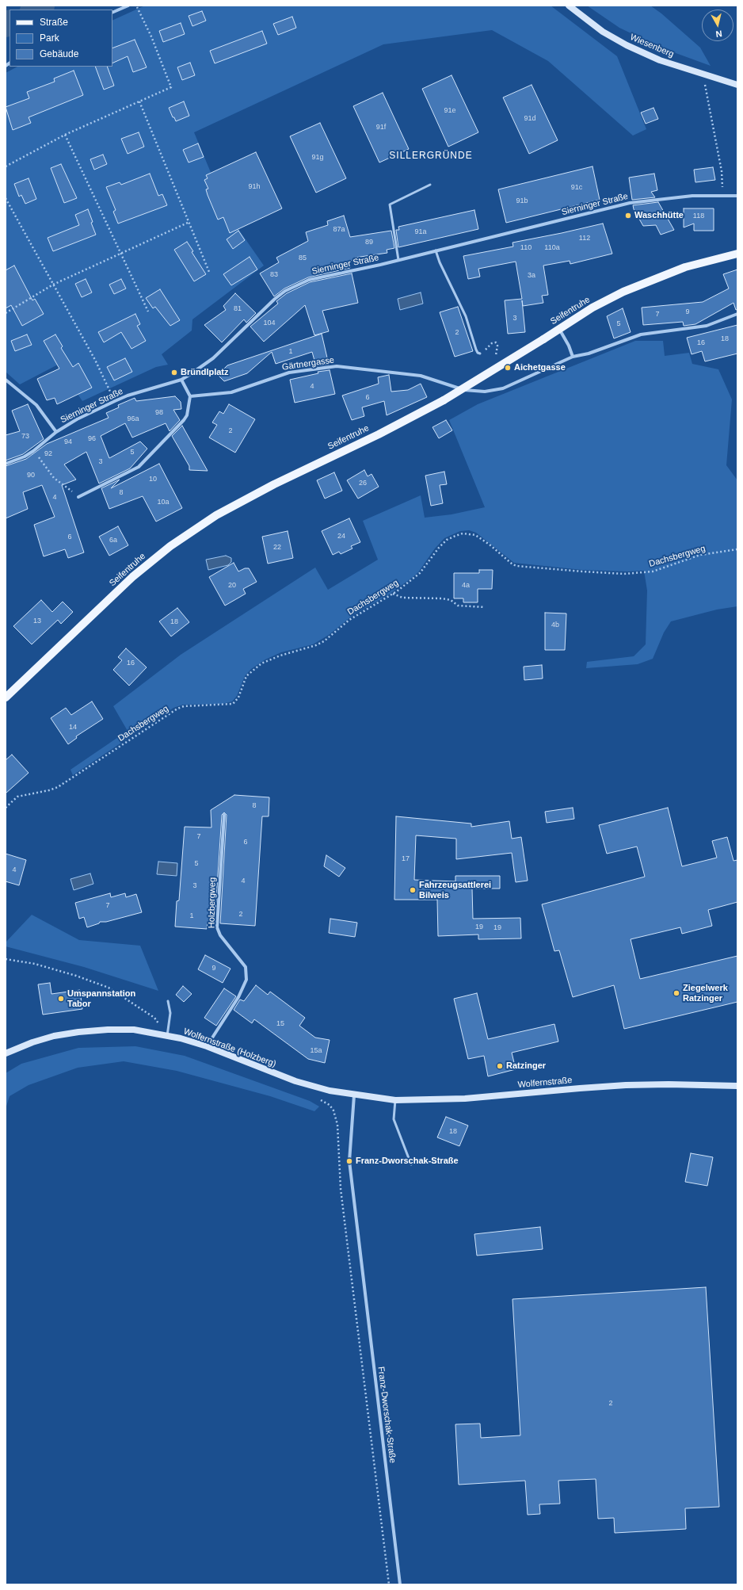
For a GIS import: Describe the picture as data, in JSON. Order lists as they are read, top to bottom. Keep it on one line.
{"streets":{"main road":["Wiesenberg","Seifentruhe","Wolfernstraße (Holzberg)","Wolfernstraße"],"street":["Sierninger Straße","Gärtnergasse","Holzbergweg","Franz-Dworschak-Straße"],"path":["Dachsbergweg"]},"crossings":[["Holzbergweg","Wolfernstraße (Holzberg)"],["Wolfernstraße (Holzberg)","Wolfernstraße"],["Wolfernstraße (Holzberg)","Franz-Dworschak-Straße"],["Wolfernstraße","Franz-Dworschak-Straße"]],"districts":["SILLERGRÜNDE"],"places":["Waschhütte","Aichetgasse","Bründlplatz","Fahrzeugsattlerei Bilweis","Ziegelwerk Ratzinger","Umspannstation Tabor","Ratzinger","Franz-Dworschak-Straße"],"house_numbers":["91e","91d","91f","91g","91h","91c","91b","118","87a","91a","112","89","110","110a","85","83","3a","81","9","7","3","104","5","2","18","16","1","4","6","98","96a","2","73","96","94","5","92","3","90","10","26","8","4","10a","24","6","6a","22","20","4a","13","18","4b","16","14","8","7","6","17","5","4","4","3","7","2","1","19","19","9","15","15a","18","2"],"legend":["Straße","Park","Gebäude"],"north":"bottom"}
